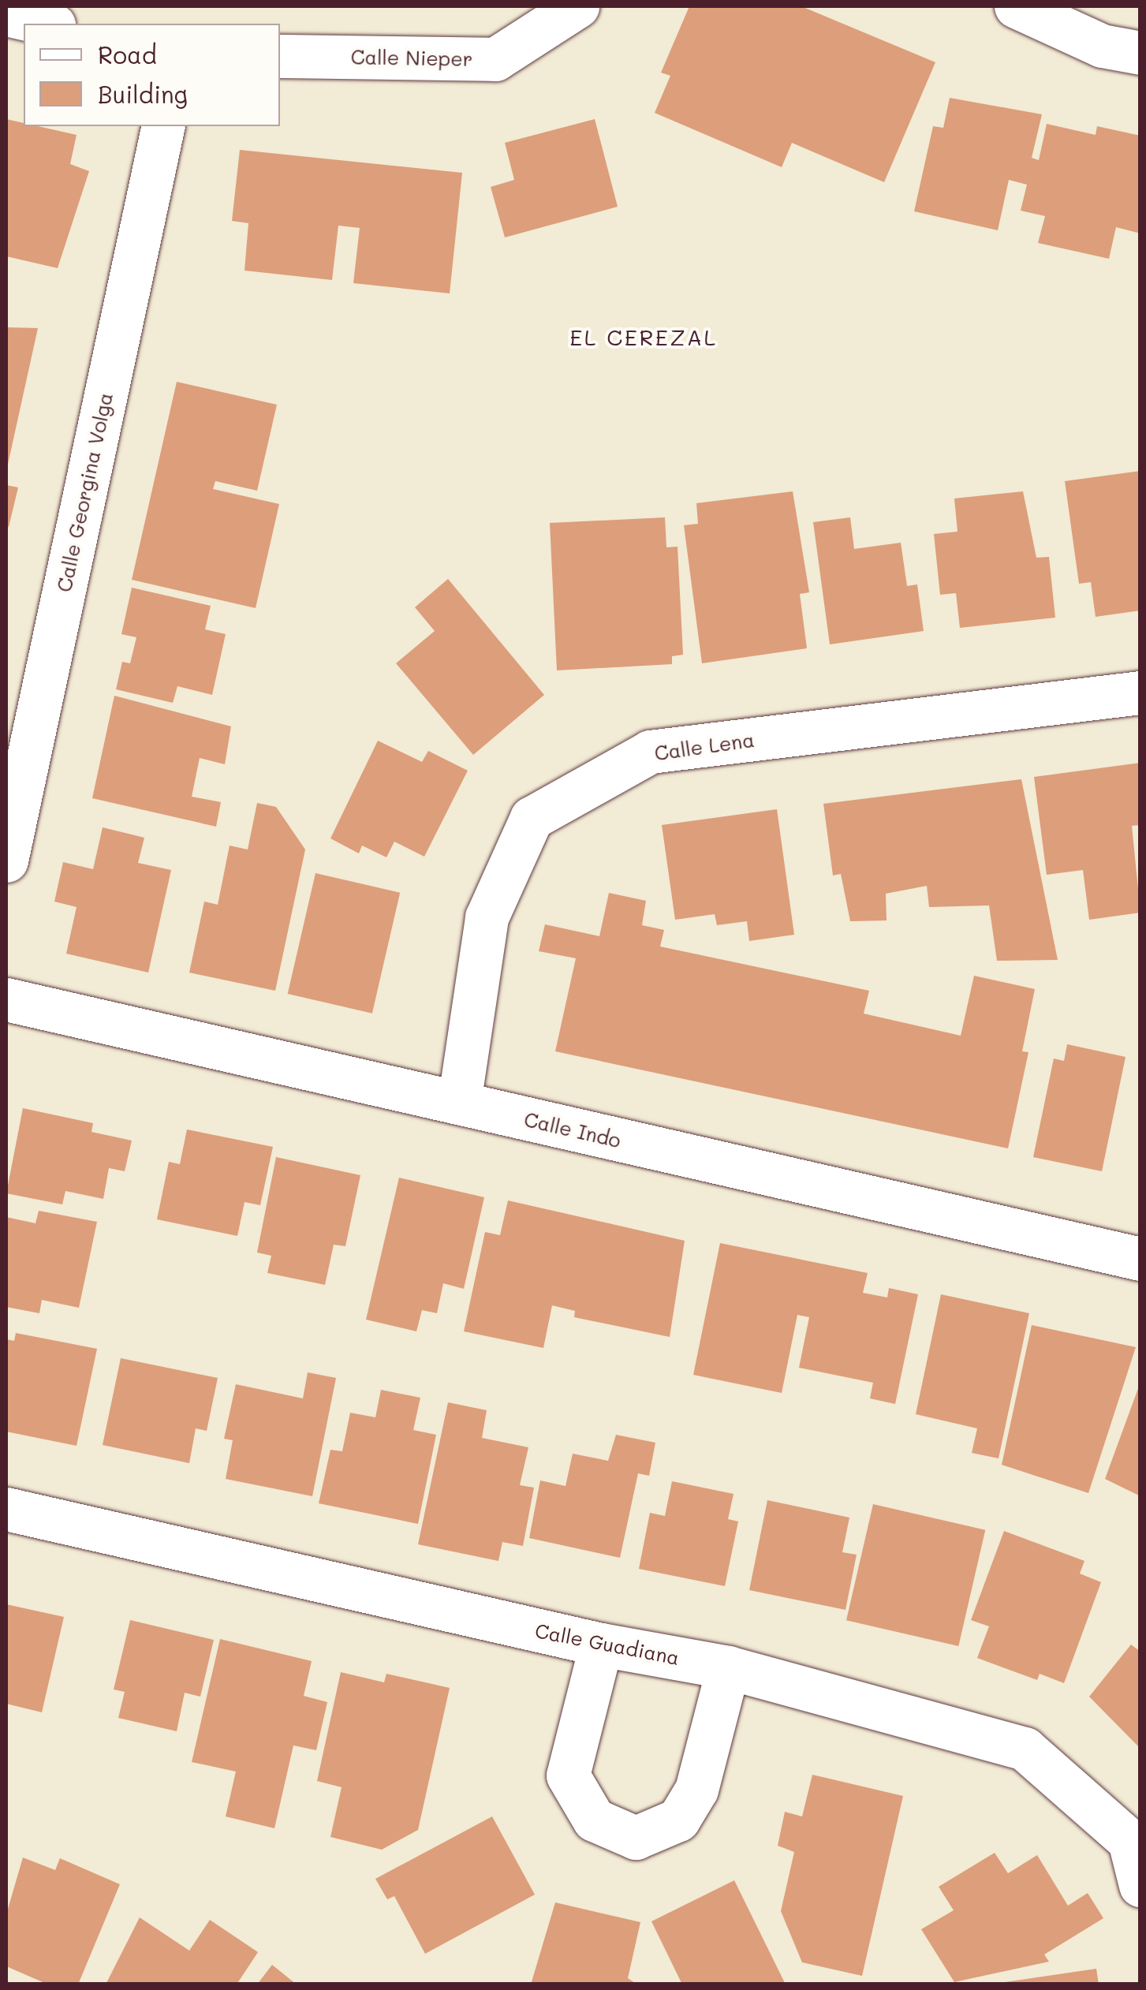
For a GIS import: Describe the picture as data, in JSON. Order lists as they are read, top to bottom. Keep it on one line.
{"streets":{"street":["Calle Nieper","Calle Georgina Volga","Calle Lena","Calle Indo","Calle Guadiana"]},"crossings":[["Calle Lena","Calle Indo"]],"districts":["EL CEREZAL"],"legend":["Road","Building"]}
